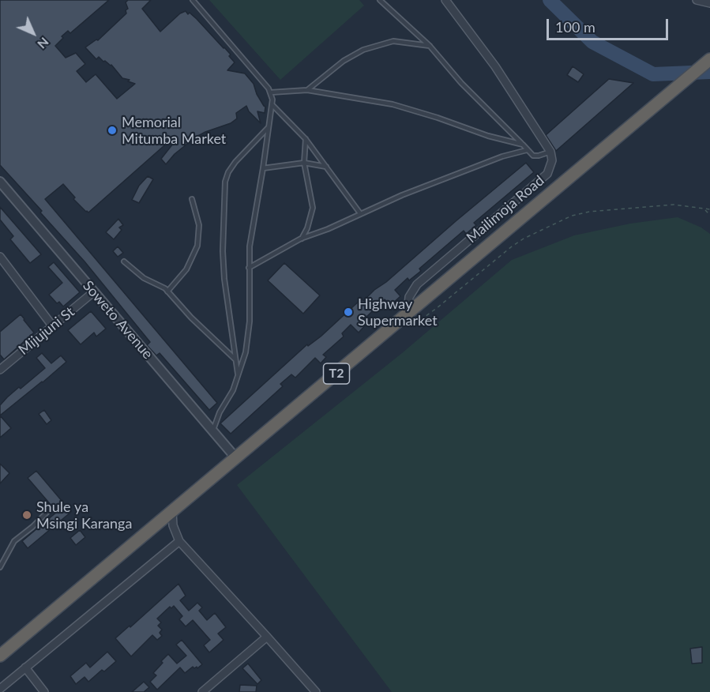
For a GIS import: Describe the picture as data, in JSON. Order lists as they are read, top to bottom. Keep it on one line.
{"streets":{"highway":["T2"],"street":["Mailimoja Road","Soweto Avenue","Mijujuni St"]},"crossings":[["Mailimoja Road","T2"],["Soweto Avenue","Mijujuni St"],["Soweto Avenue","T2"]],"places":["Memorial Mitumba Market","Highway Supermarket","Shule ya Msingi Karanga"],"scale_bar":"100 m","north":"bottom right"}
